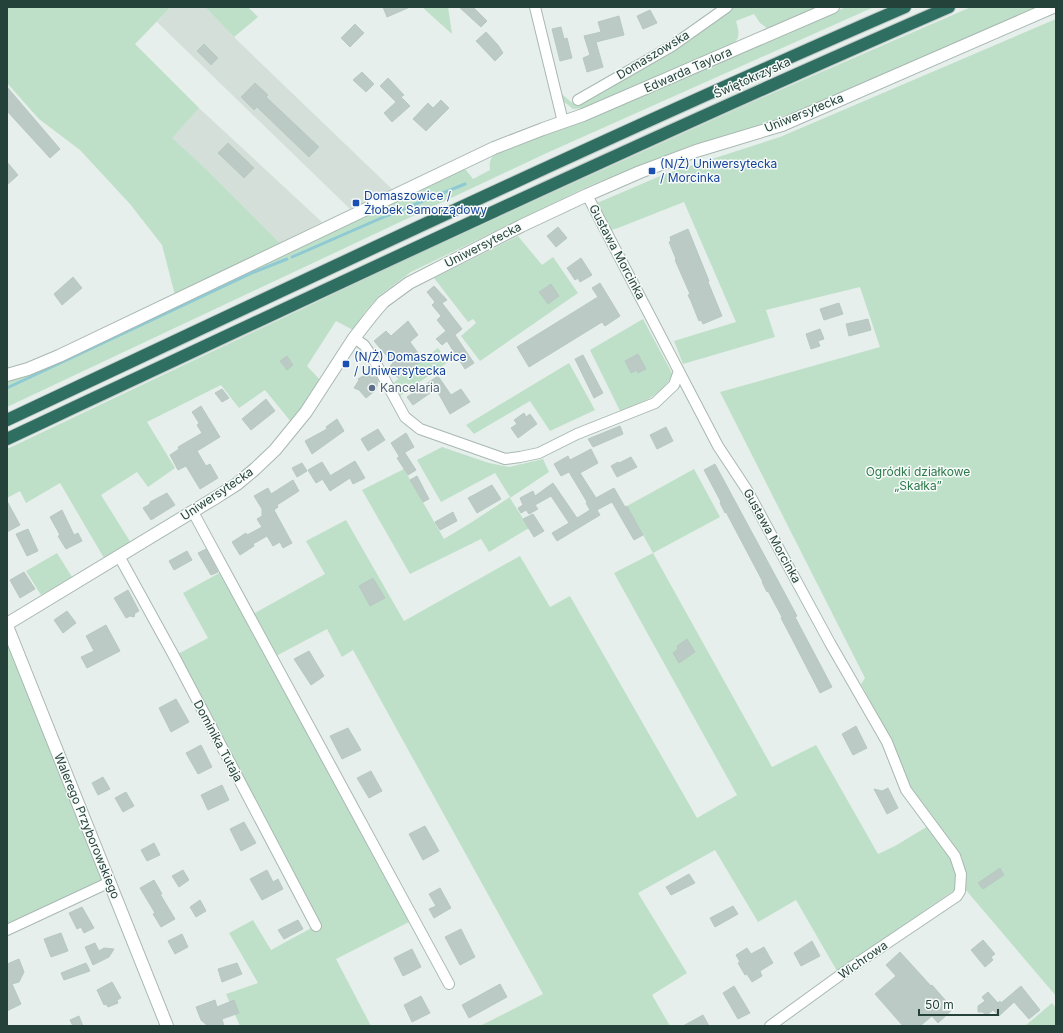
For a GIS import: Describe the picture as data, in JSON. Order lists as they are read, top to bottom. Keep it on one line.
{"streets":{"highway":["Świętokrzyska"],"street":["Domaszowska","Edwarda Taylora","Uniwersytecka","Gustawa Morcinka","Dominika Tutaja","Walerego Przyborowskiego","Wichrowa"]},"crossings":[["Uniwersytecka","Gustawa Morcinka"],["Uniwersytecka","Dominika Tutaja"],["Uniwersytecka","Walerego Przyborowskiego"],["Gustawa Morcinka","Wichrowa"]],"parks":["Ogródki działkowe „Skałka”"],"places":{"transit":["(N/Ż) Uniwersytecka / Morcinka","Domaszowice / Żłobek Samorządowy","(N/Ż) Domaszowice / Uniwersytecka"],"other":["Kancelaria"]},"scale_bar":"50 m"}
